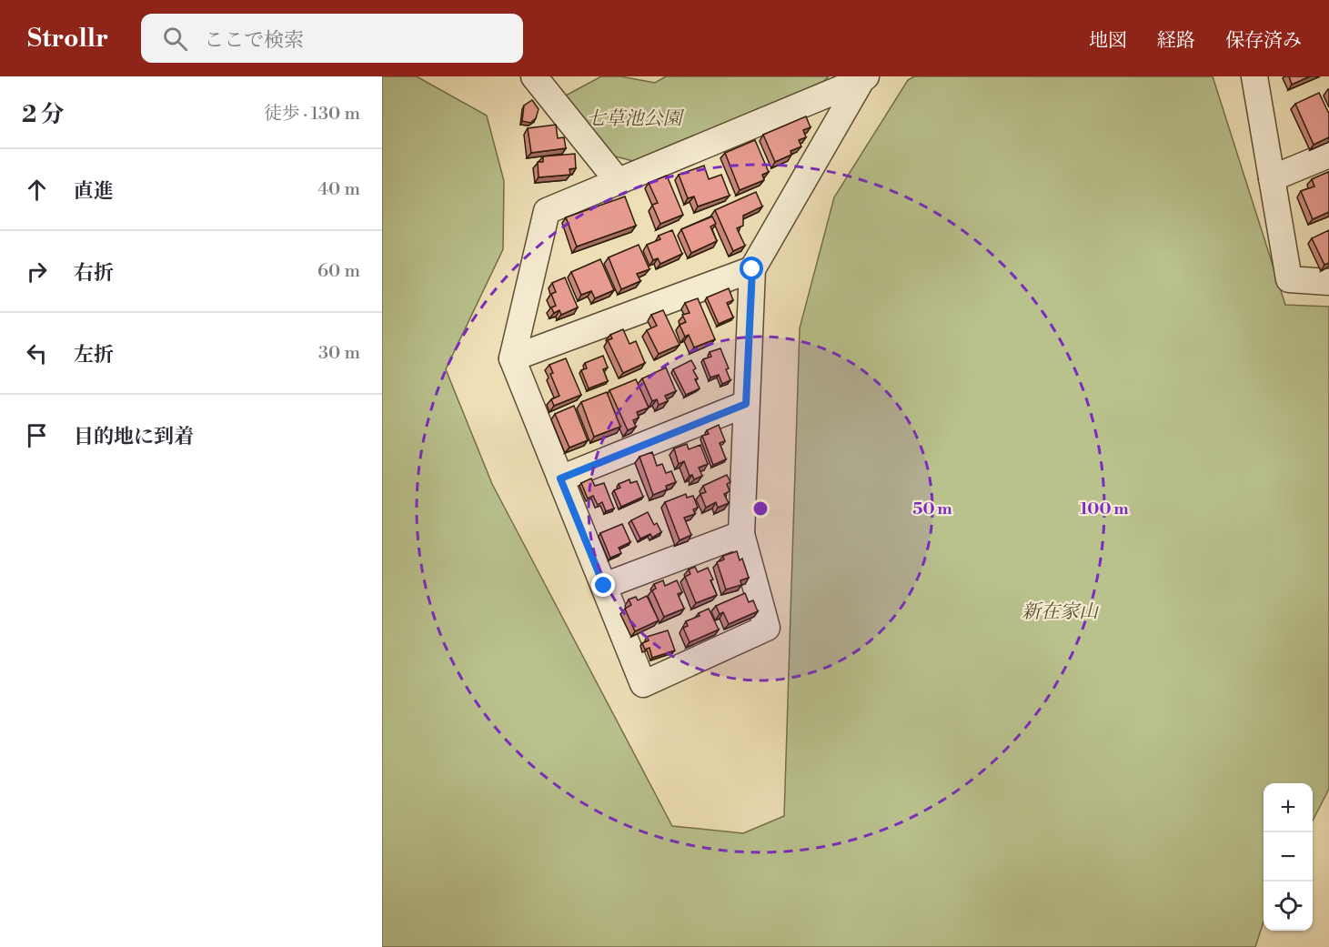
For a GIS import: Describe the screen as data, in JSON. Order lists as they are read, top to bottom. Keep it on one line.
{"parks":["七草池公園","新在家山"],"page":{"header":"Strollr","search":"ここで検索","nav":["地図","経路","保存済み"],"heading":["2 分","徒歩 · 130 m"],"list":[["直進","40 m"],["右折","60 m"],["左折","30 m"],"目的地に到着"],"map_buttons":["+","−"]},"rings":["50 m","100 m"]}
